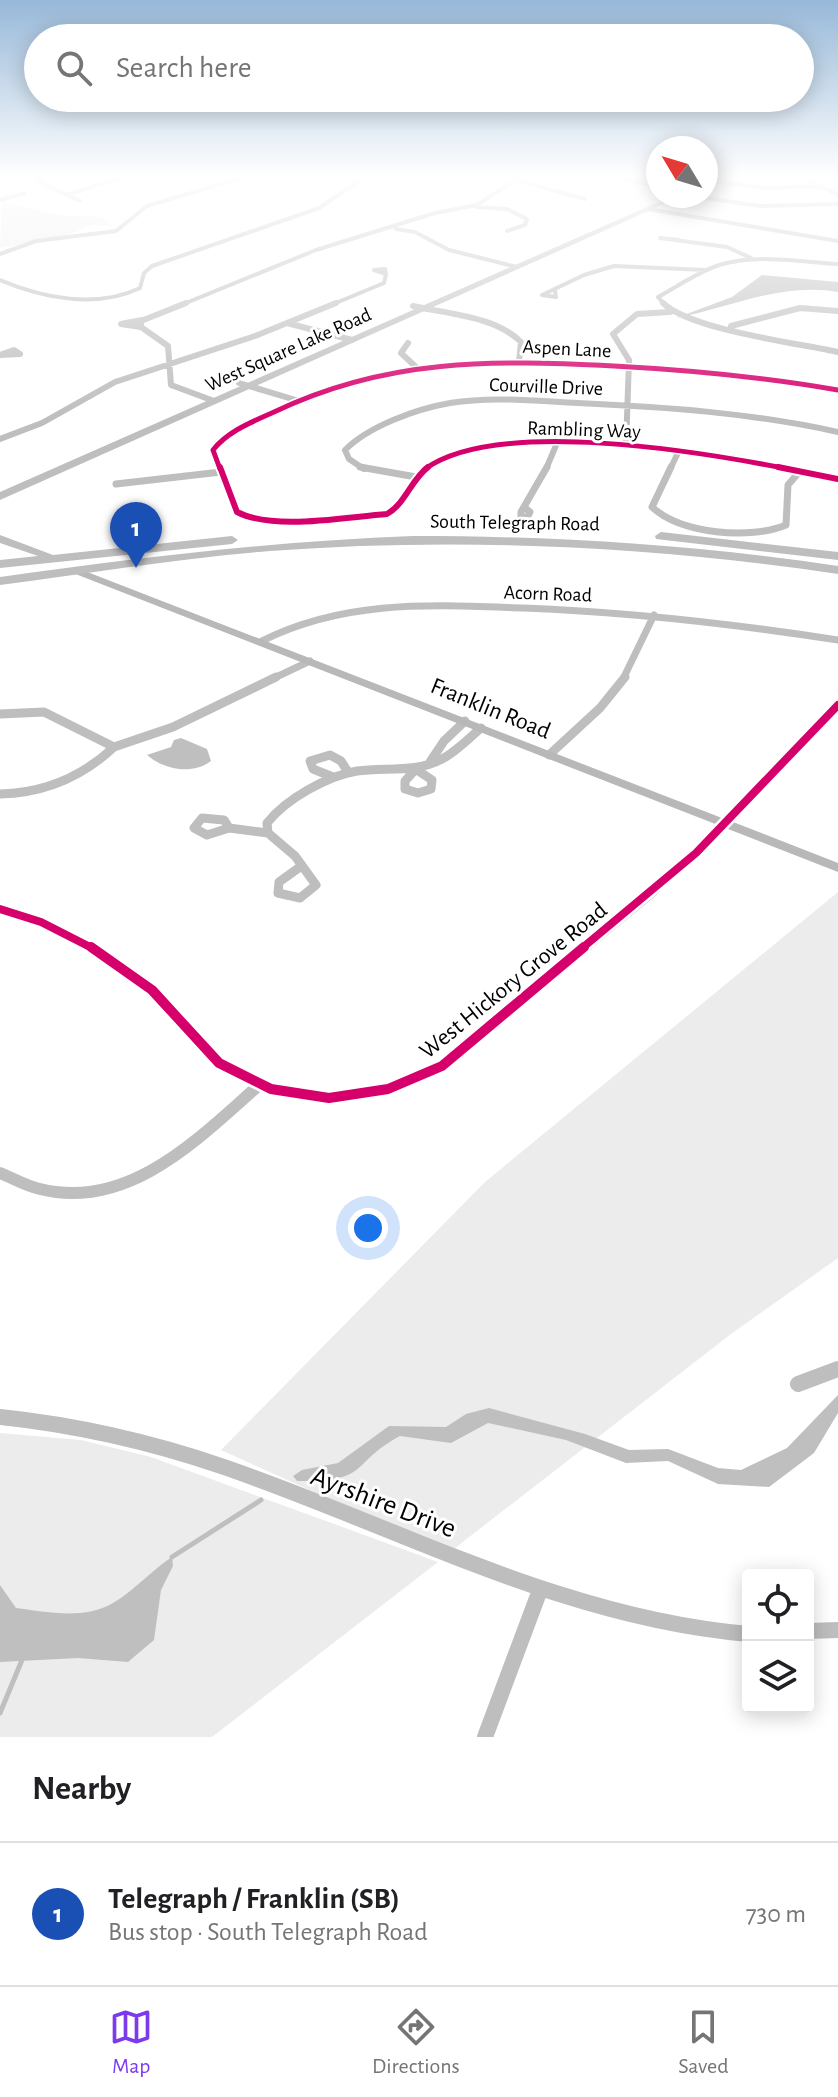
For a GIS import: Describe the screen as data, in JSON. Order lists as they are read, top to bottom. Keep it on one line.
{"streets":{"highway":["West Square Lake Road","South Telegraph Road"],"street":["Aspen Lane","Courville Drive","Rambling Way","Acorn Road","Franklin Road","West Hickory Grove Road","Ayrshire Drive"]},"crossings":[["Aspen Lane","Rambling Way"],["Courville Drive","Rambling Way"],["South Telegraph Road","Franklin Road"],["Acorn Road","Franklin Road"],["Franklin Road","West Hickory Grove Road"]],"north":"top left","page":{"search":"Search here","pins":"1","heading":"Nearby","list":[{"mark":"1","name":"Telegraph / Franklin (SB)","note":"Bus stop · South Telegraph Road","value":"730 m"}],"nav":["Map","Directions","Saved"]}}
